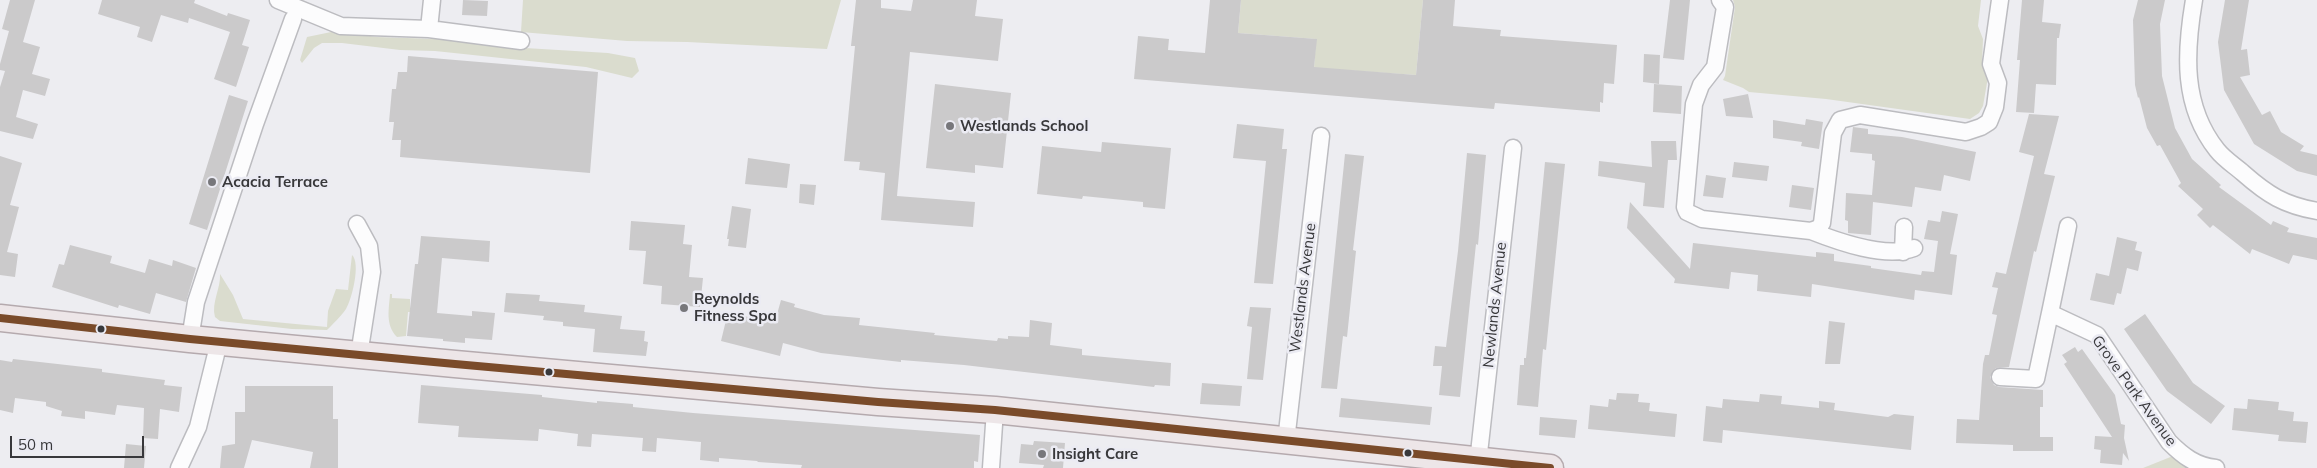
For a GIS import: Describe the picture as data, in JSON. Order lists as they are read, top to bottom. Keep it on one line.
{"streets":{"street":["Westlands Avenue","Newlands Avenue","Grove Park Avenue"]},"places":["Westlands School","Acacia Terrace","Reynolds Fitness Spa","Insight Care"],"scale_bar":"50 m"}
